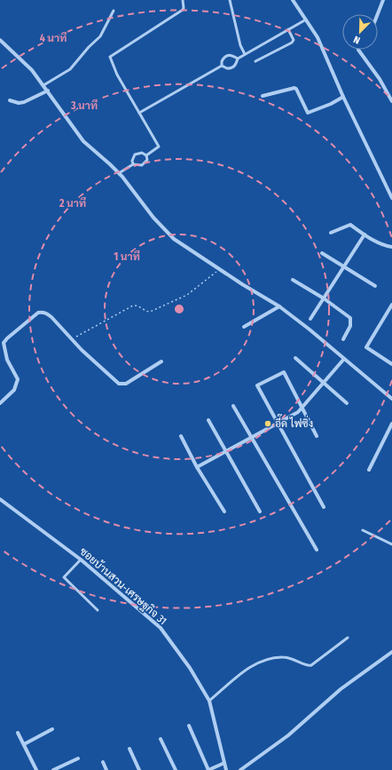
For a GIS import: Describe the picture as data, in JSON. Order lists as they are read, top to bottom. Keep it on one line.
{"streets":{"street":["ซอยบ้านสวน-เศรษฐกิจ 31"]},"places":["อี๊ด ไฟซิ่ง"],"north":"bottom left","rings":["4 นาที","3 นาที","2 นาที","1 นาที"]}
